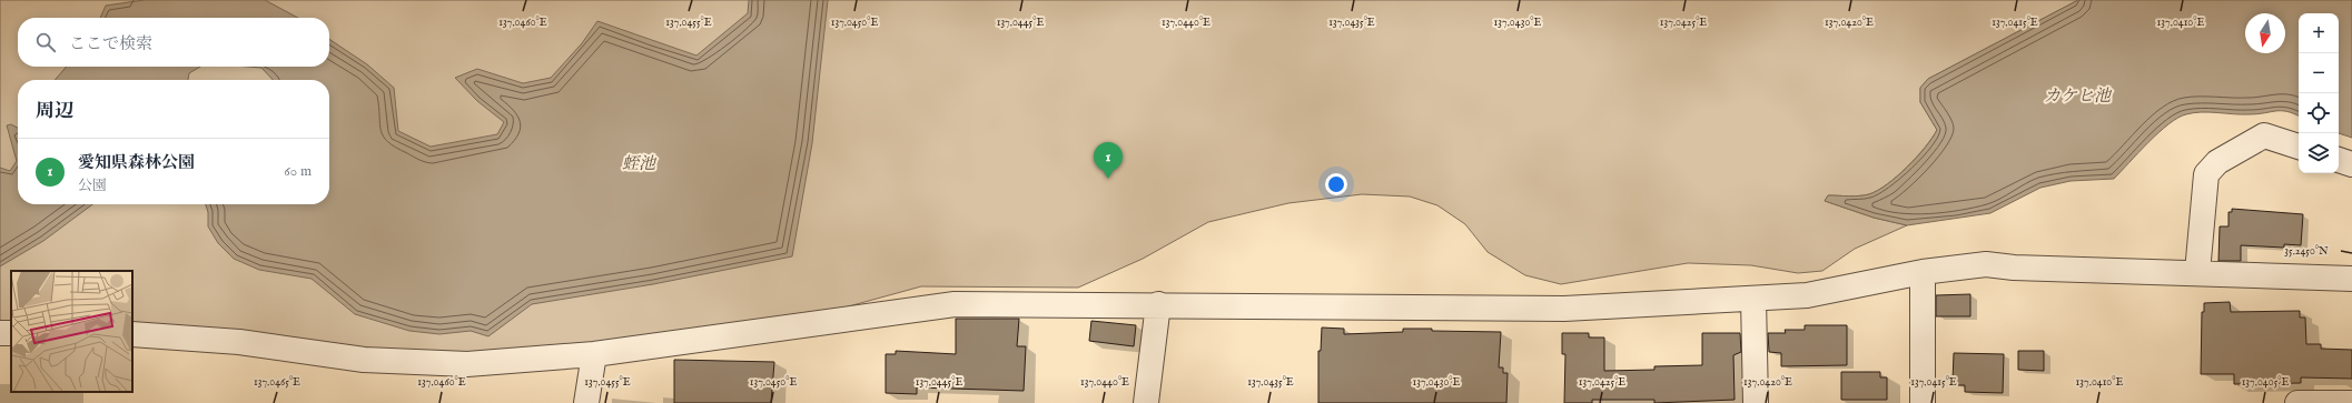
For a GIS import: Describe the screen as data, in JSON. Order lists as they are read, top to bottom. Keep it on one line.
{"water":["カケヒ池","蛭池"],"north":"bottom","page":{"map_buttons":["+","−"],"search":"ここで検索","heading":"周辺","list":[{"mark":"1","name":"愛知県森林公園","note":"公園","value":"60 m"}],"pins":"1"},"coordinates":["137.0460°E","137.0455°E","137.0450°E","137.0445°E","137.0440°E","137.0435°E","137.0430°E","137.0425°E","137.0420°E","137.0415°E","137.0410°E","35.2450°N","137.0465°E","137.0405°E"]}
